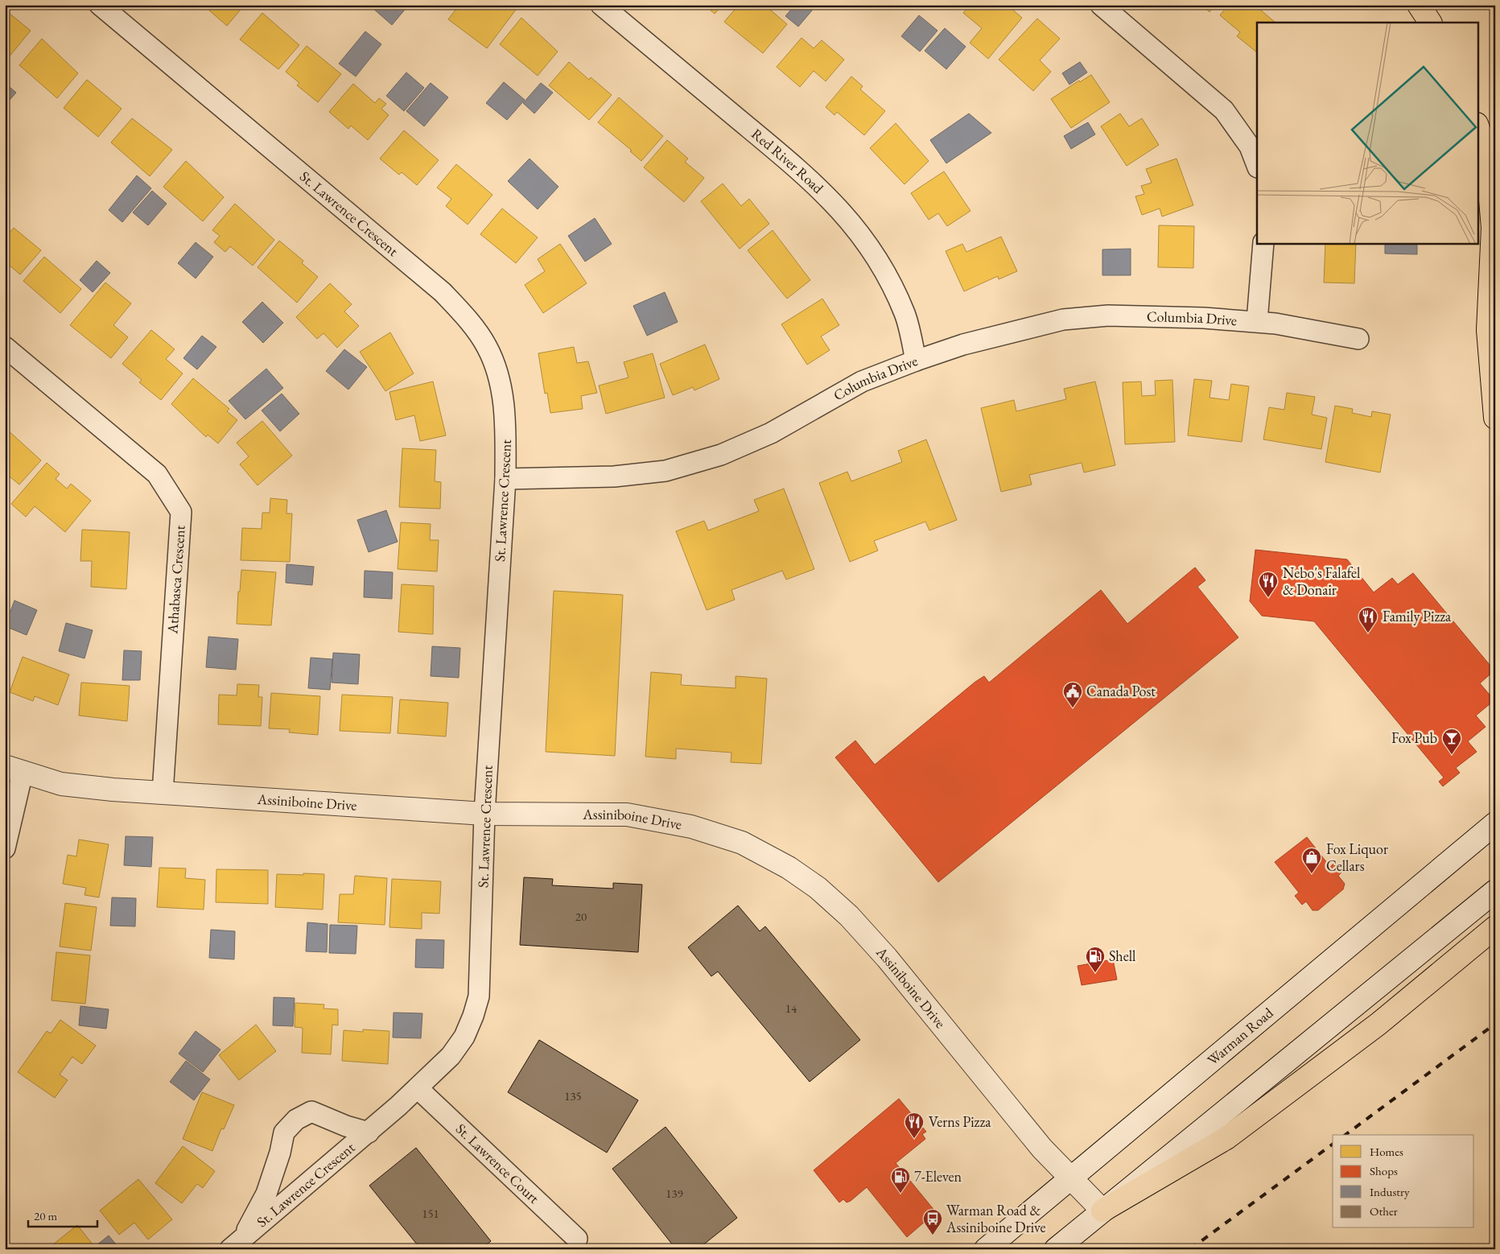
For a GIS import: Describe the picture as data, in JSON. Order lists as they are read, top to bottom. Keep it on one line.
{"streets":{"street":["Red River Road","St. Lawrence Crescent","Columbia Drive","Athabasca Crescent","Assiniboine Drive","Warman Road","St. Lawrence Court"]},"crossings":[["Red River Road","Columbia Drive"],["St. Lawrence Crescent","Columbia Drive"],["St. Lawrence Crescent","Assiniboine Drive"],["St. Lawrence Crescent","St. Lawrence Court"],["Athabasca Crescent","Assiniboine Drive"],["Assiniboine Drive","Warman Road"]],"places":{"restaurant":["Nebo's Falafel & Donair","Family Pizza","Verns Pizza"],"public building":["Canada Post"],"bar":["Fox Pub"],"shop":["Fox Liquor Cellars"],"fuel station":["Shell","7-Eleven"],"bus stop":["Warman Road & Assiniboine Drive"]},"house_numbers":["20","14","135","139","151"],"legend":["Homes","Shops","Industry","Other"],"scale_bar":"20 m"}
